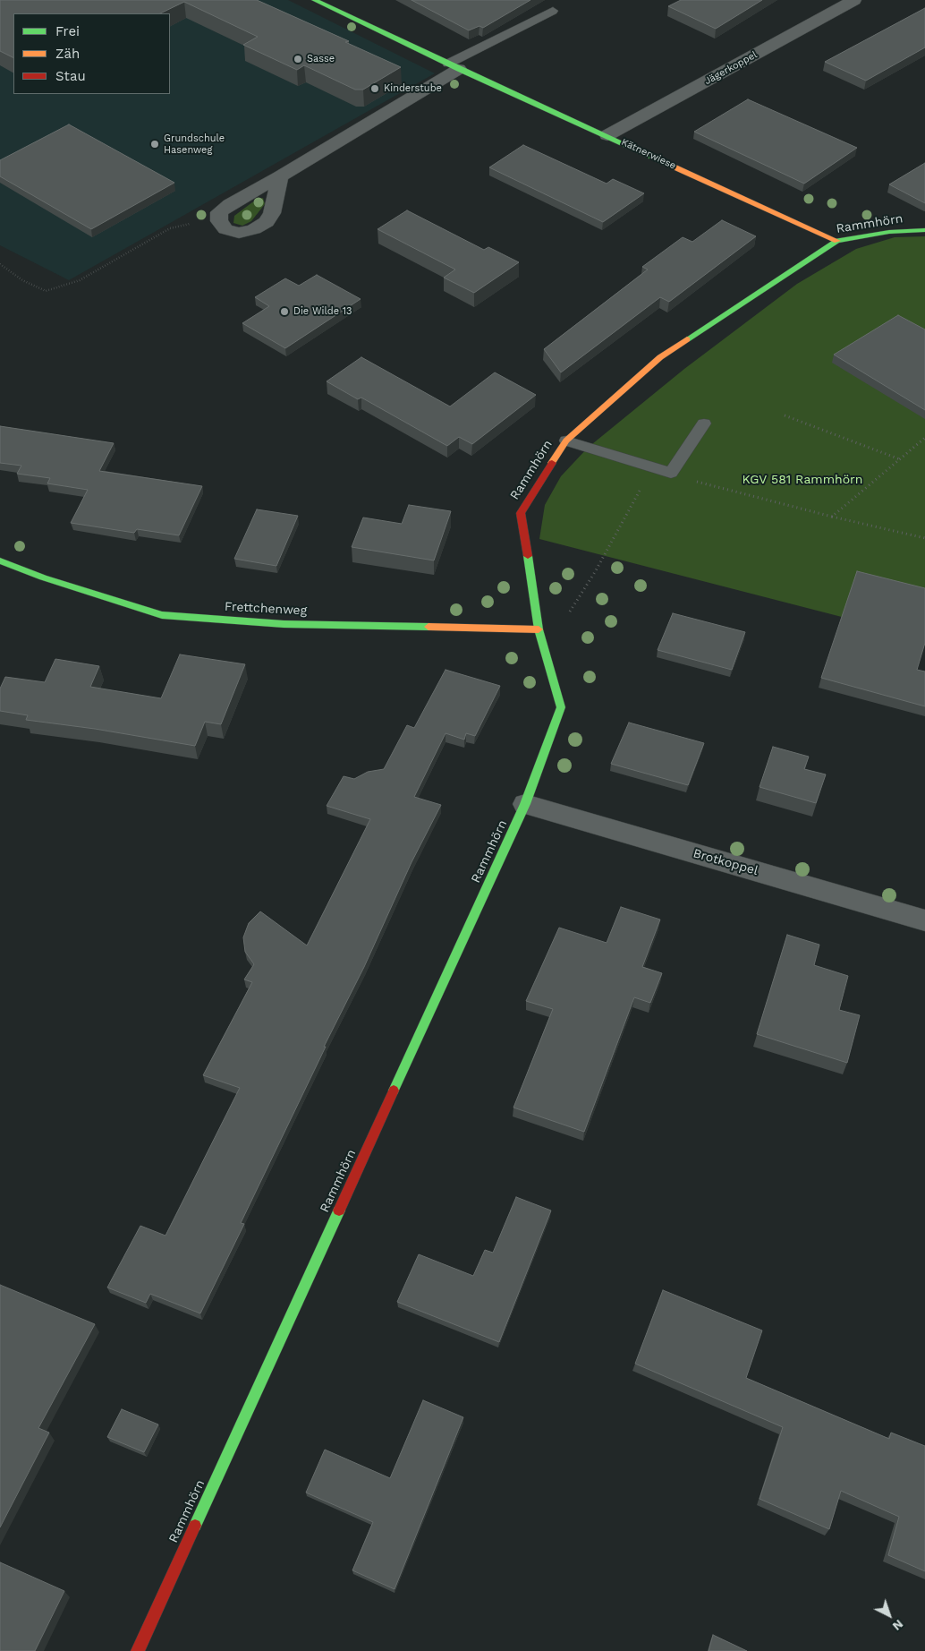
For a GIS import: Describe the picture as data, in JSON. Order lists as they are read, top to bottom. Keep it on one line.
{"streets":{"street":["Jägerkoppel","Kätnerwiese","Rammhörn","Frettchenweg","Brotkoppel"]},"crossings":[["Jägerkoppel","Kätnerwiese"],["Kätnerwiese","Rammhörn"],["Rammhörn","Frettchenweg"],["Rammhörn","Brotkoppel"]],"parks":["KGV 581 Rammhörn"],"places":["Sasse","Kinderstube","Grundschule Hasenweg","Die Wilde 13"],"legend":["Frei","Zäh","Stau"],"north":"bottom right"}
